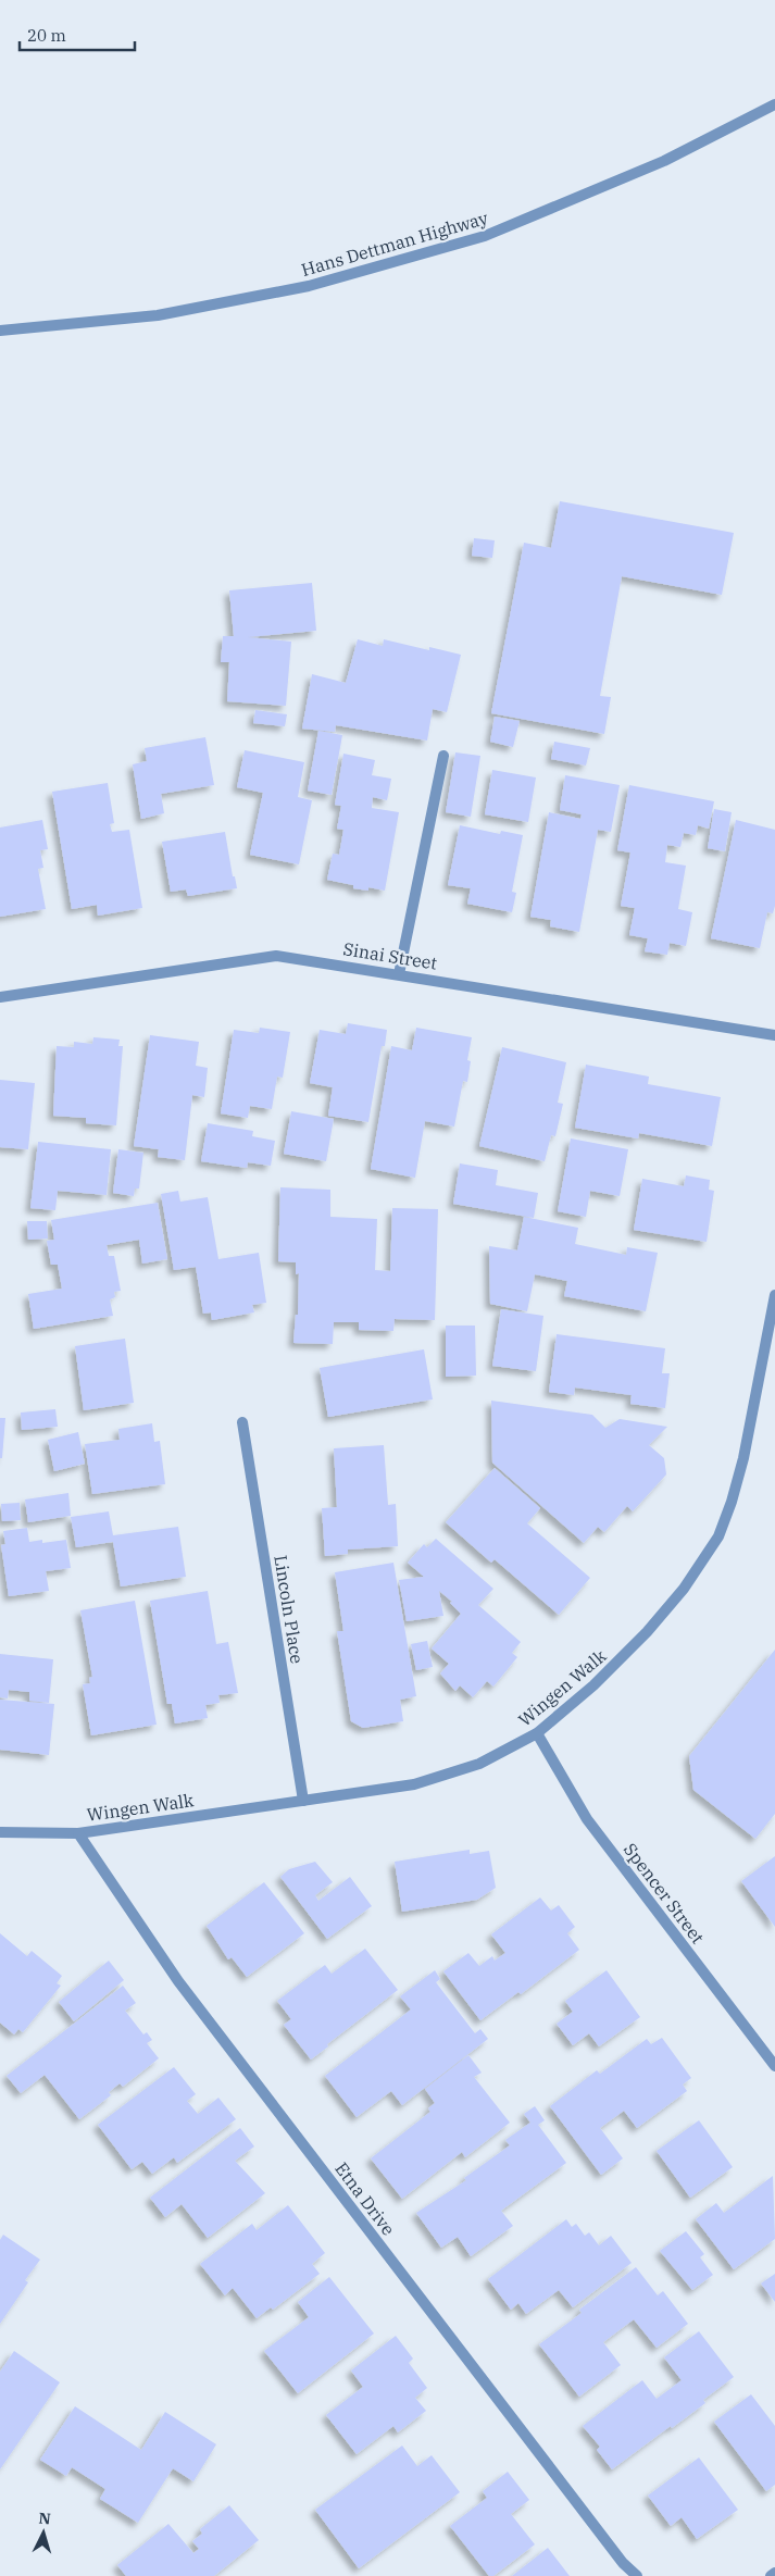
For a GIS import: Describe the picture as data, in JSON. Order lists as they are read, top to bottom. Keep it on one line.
{"streets":{"street":["Hans Dettman Highway","Sinai Street","Lincoln Place","Wingen Walk","Spencer Street","Etna Drive"]},"crossings":[["Lincoln Place","Wingen Walk"],["Wingen Walk","Spencer Street"],["Wingen Walk","Etna Drive"]],"scale_bar":"20 m","north":"top"}
